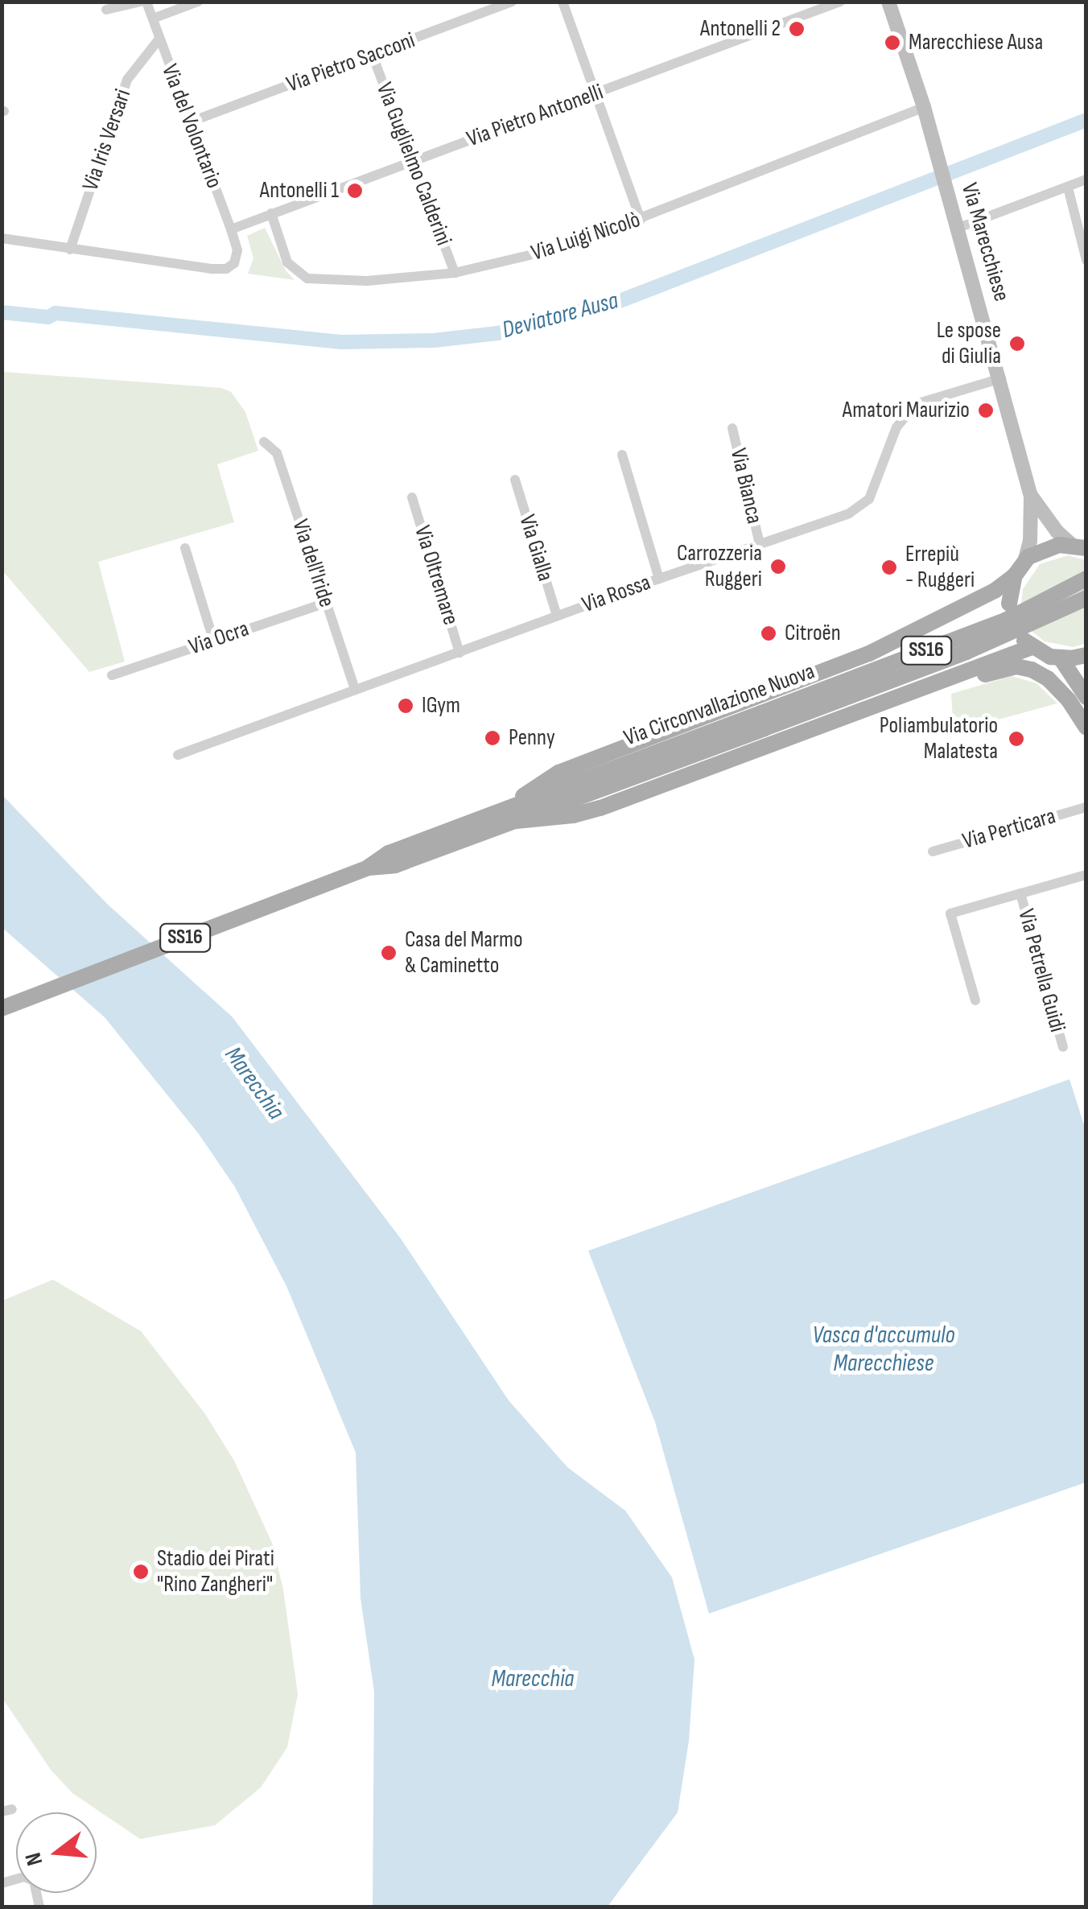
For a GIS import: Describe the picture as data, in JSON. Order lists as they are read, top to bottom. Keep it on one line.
{"streets":{"main road":["Via Marecchiese","SS16","Via Circonvallazione Nuova"],"street":["Via Pietro Sacconi","Via Pietro Antonelli","Via del Volontario","Via Iris Versari","Via Guglielmo Calderini","Via Luigi Nicolò","Via Bianca","Via Gialla","Via dell'Iride","Via Oltremare","Via Rossa","Via Ocra","Via Perticara","Via Petrella Guidi"]},"crossings":[["Via Pietro Sacconi","Via del Volontario"],["Via Pietro Sacconi","Via Guglielmo Calderini"],["Via Pietro Antonelli","Via del Volontario"],["Via Pietro Antonelli","Via Guglielmo Calderini"],["Via Pietro Antonelli","Via Luigi Nicolò"],["Via del Volontario","Via Iris Versari"],["Via Guglielmo Calderini","Via Luigi Nicolò"],["Via Luigi Nicolò","Via Marecchiese"],["Via Marecchiese","Via Rossa"],["Via Bianca","Via Rossa"],["Via Gialla","Via Rossa"],["Via dell'Iride","Via Rossa"],["Via dell'Iride","Via Ocra"],["Via Oltremare","Via Rossa"]],"water":["Deviatore Ausa","Marecchia","Vasca d'accumulo Marecchiese"],"places":["Antonelli 2","Marecchiese Ausa","Antonelli 1","Le spose di Giulia","Amatori Maurizio","Carrozzeria Ruggeri","Errepiù - Ruggeri","Citroën","IGym","Penny","Poliambulatorio Malatesta","Casa del Marmo & Caminetto","Stadio dei Pirati \"Rino Zangheri\""],"north":"left"}
